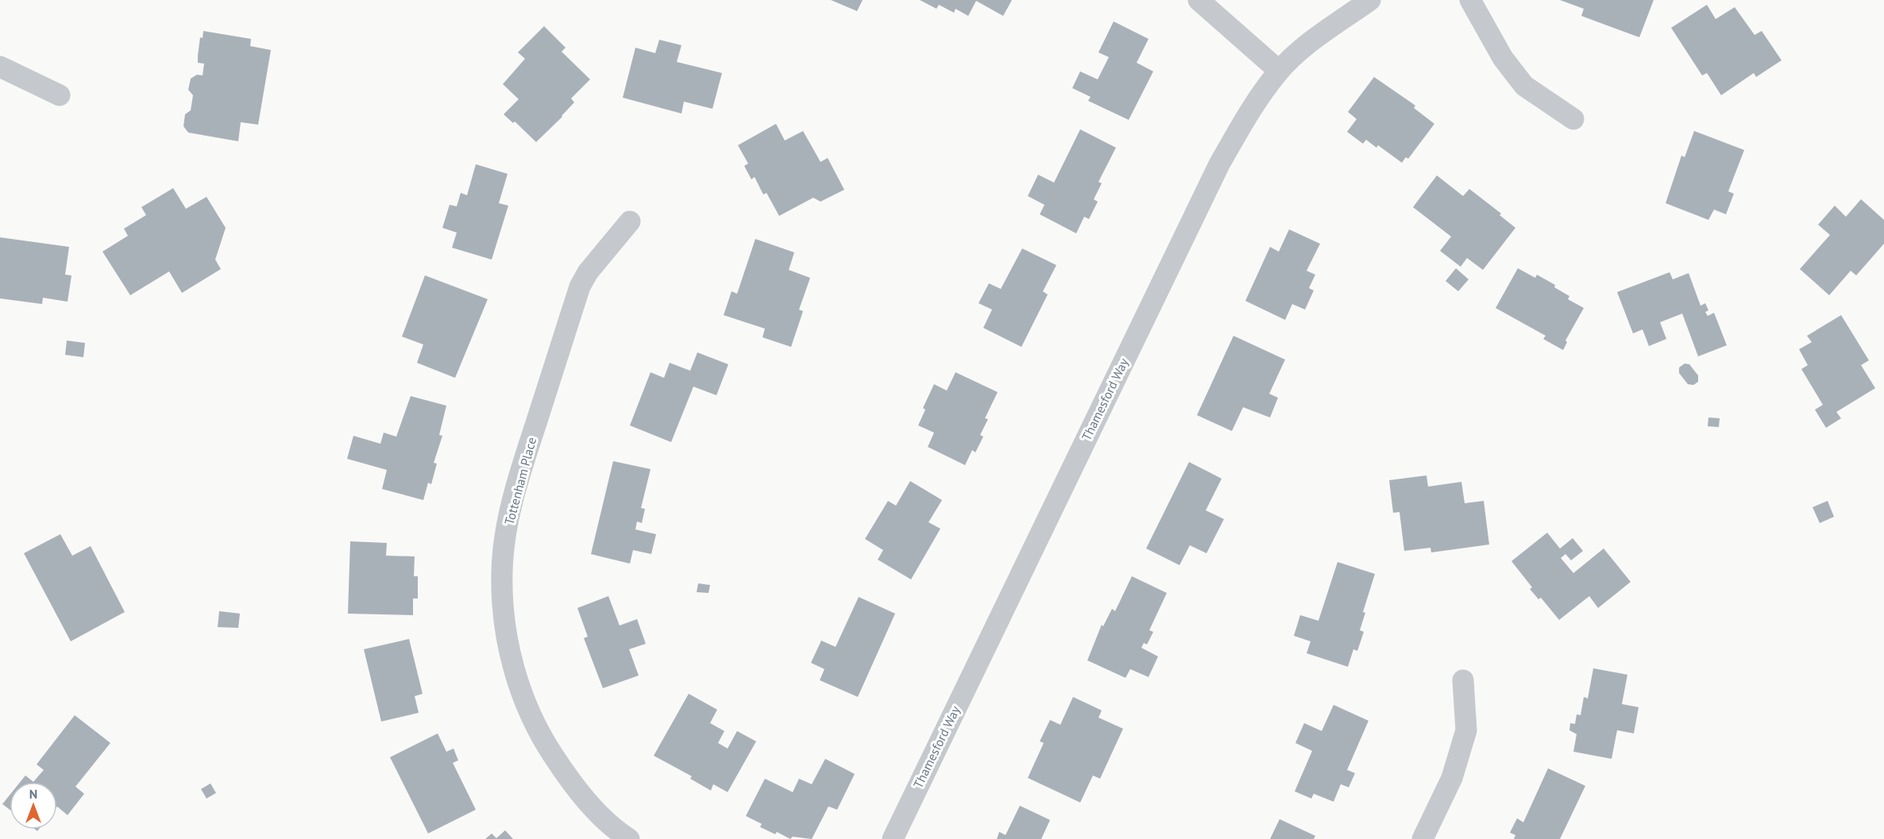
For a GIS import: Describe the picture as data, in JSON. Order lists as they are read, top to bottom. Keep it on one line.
{"streets":{"street":["Thamesford Way","Tottenham Place"]},"north":"top"}
